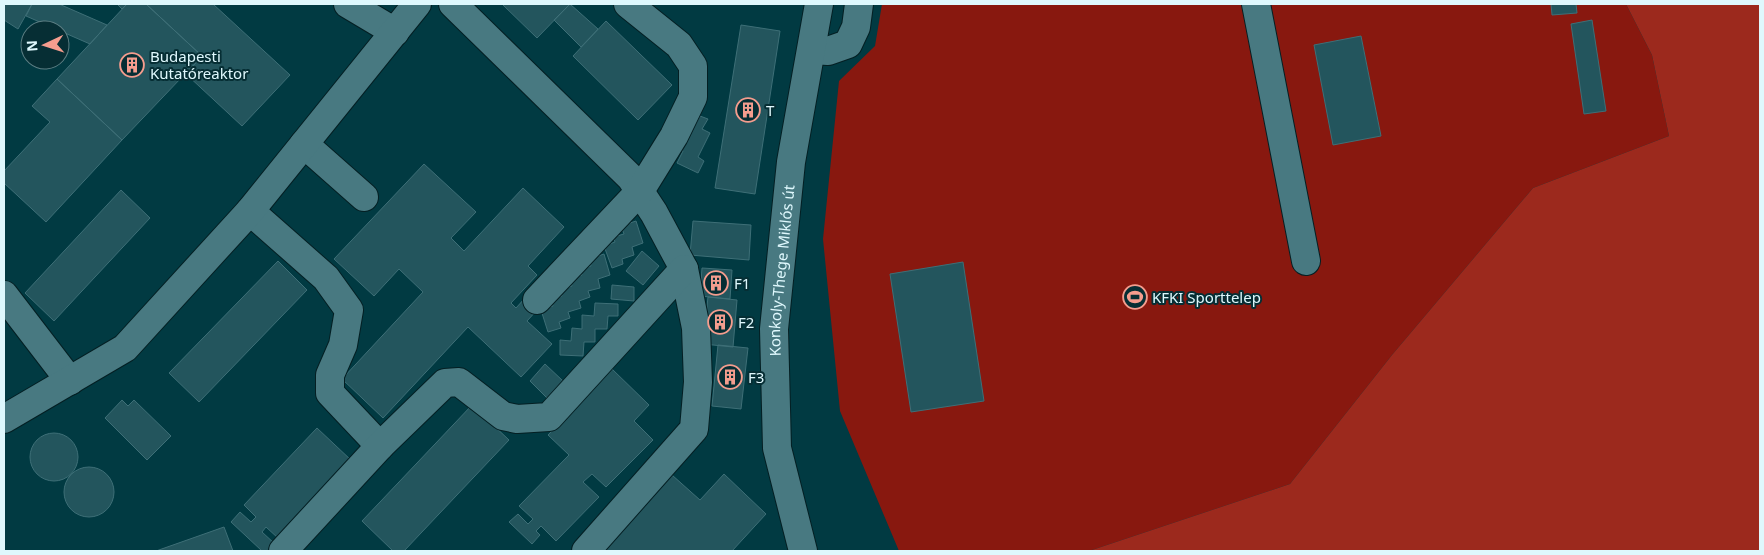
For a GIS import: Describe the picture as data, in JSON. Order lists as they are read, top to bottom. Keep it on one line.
{"streets":{"street":["Konkoly-Thege Miklós út"]},"places":{"building":["Budapesti Kutatóreaktor","T","F1","F2","F3"],"sports":["KFKI Sporttelep"]},"north":"left"}
